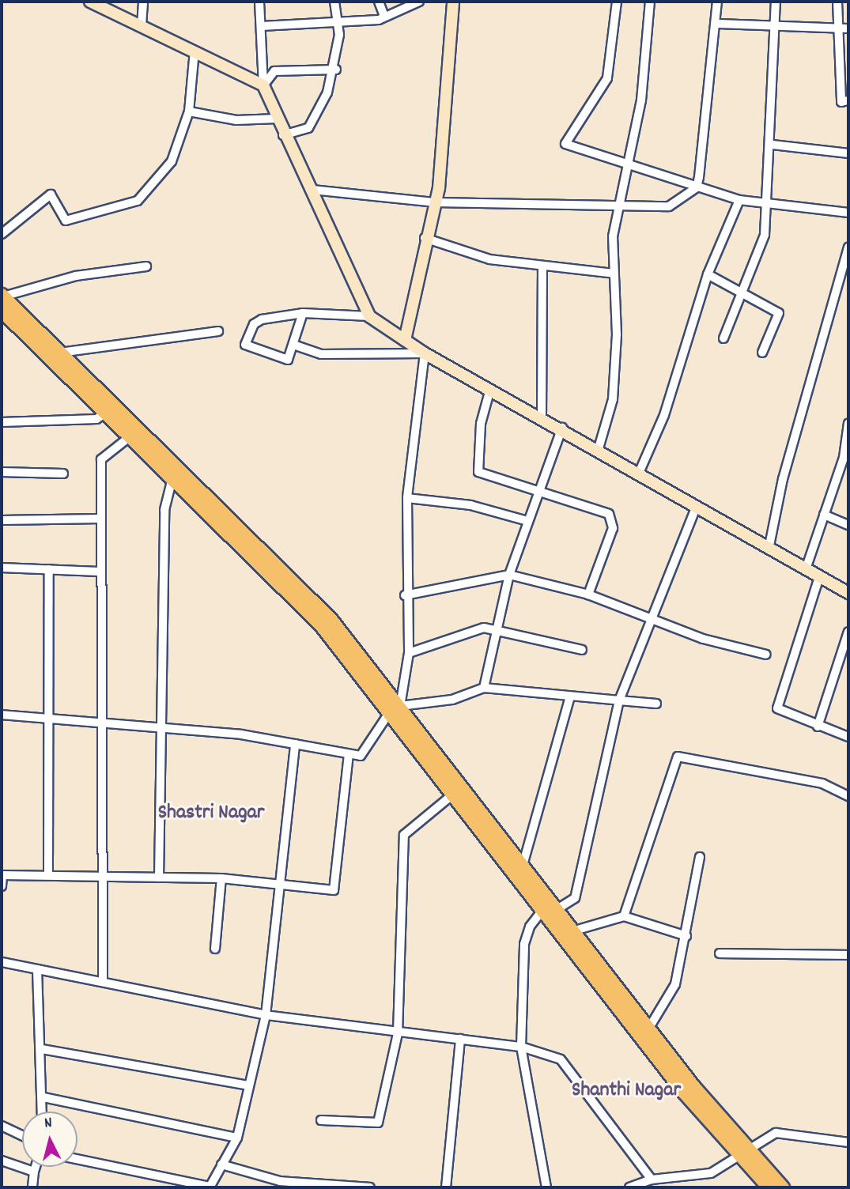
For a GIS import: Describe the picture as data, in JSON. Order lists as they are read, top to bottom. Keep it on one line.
{"districts":["Shastri Nagar","Shanthi Nagar"],"north":"top"}
